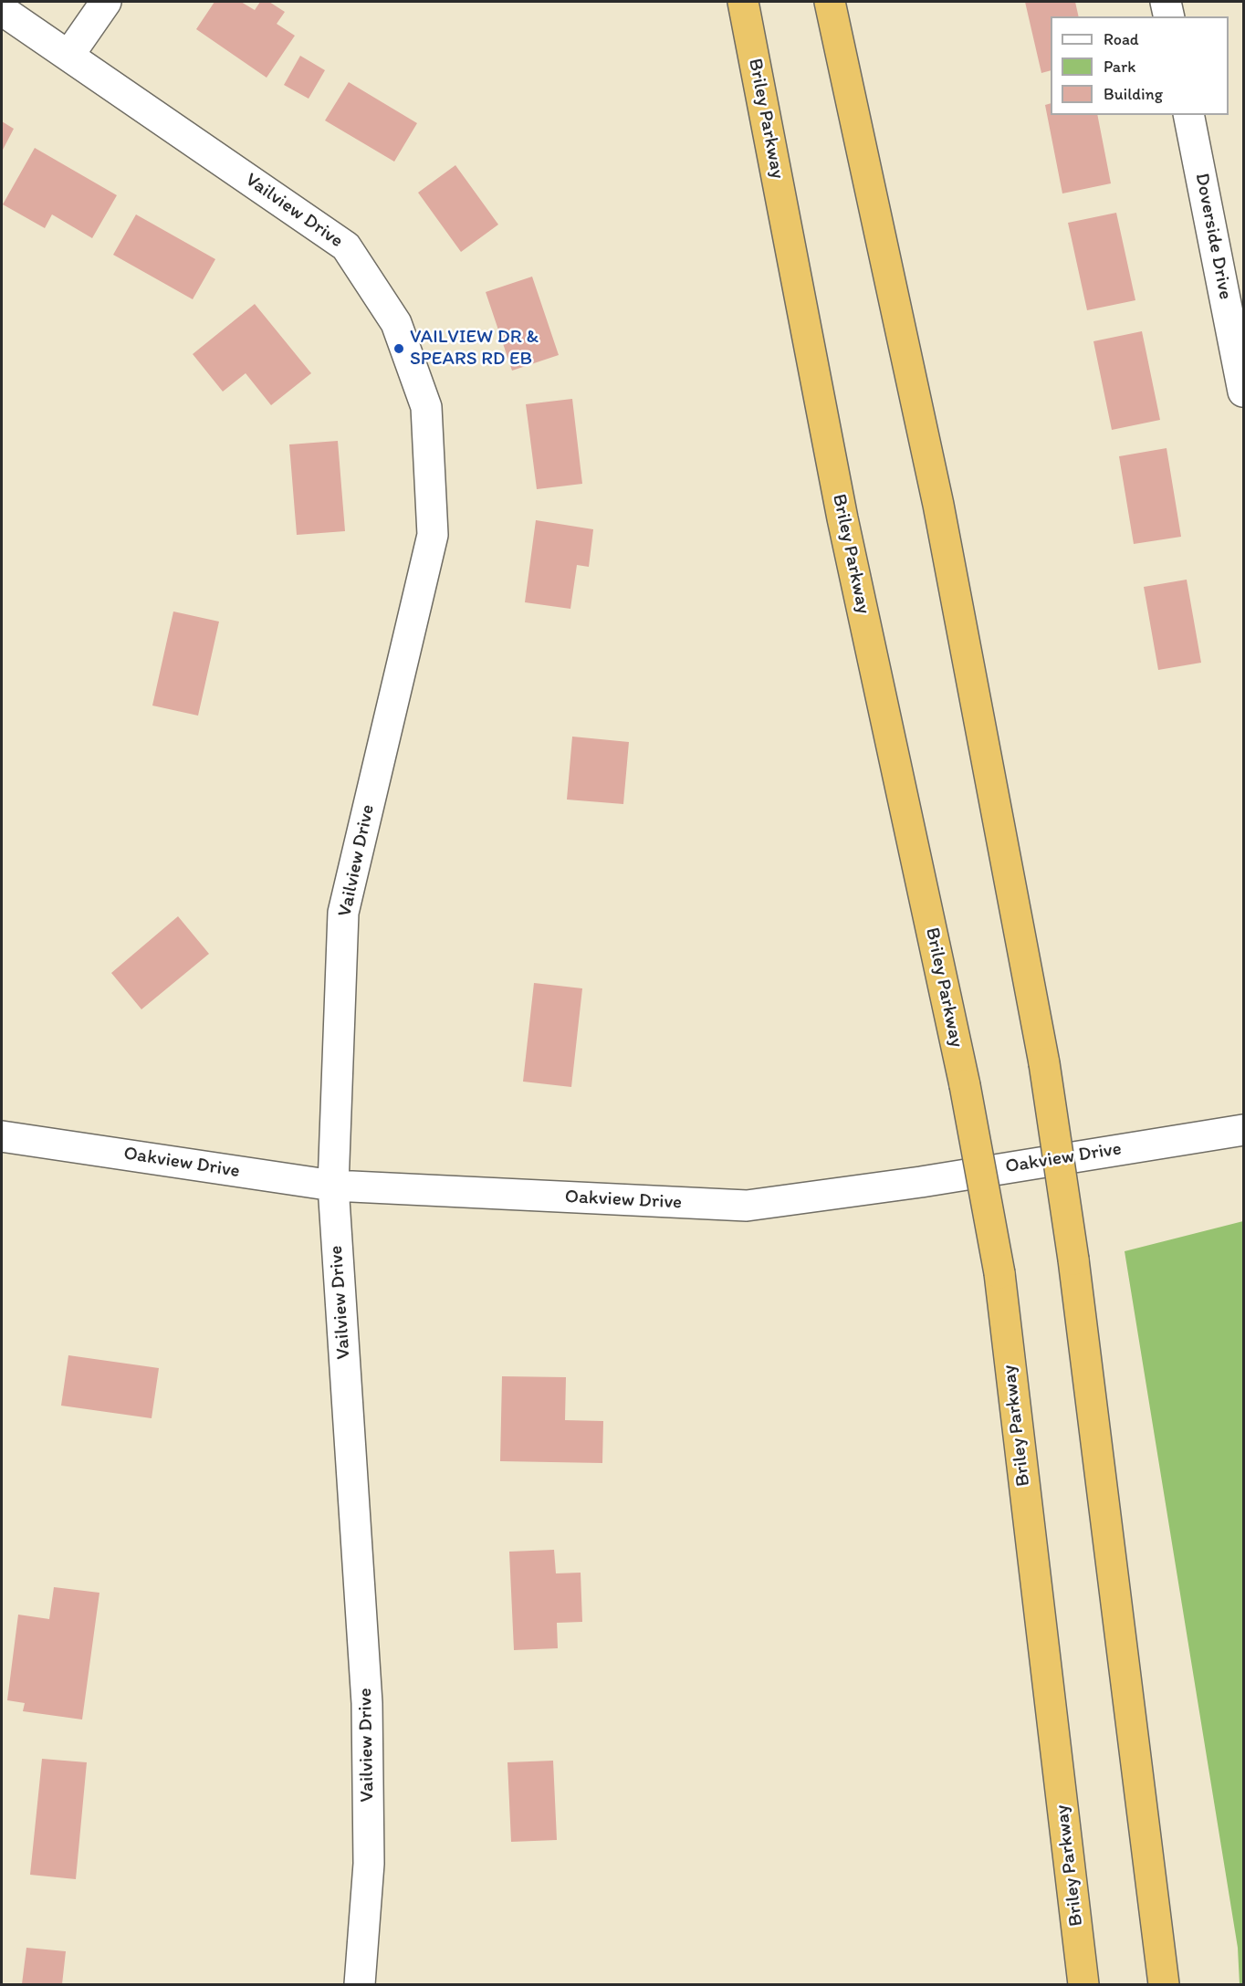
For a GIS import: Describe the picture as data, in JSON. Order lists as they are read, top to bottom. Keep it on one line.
{"streets":{"highway":["Briley Parkway"],"street":["Vailview Drive","Doverside Drive","Oakview Drive"]},"crossings":[["Vailview Drive","Oakview Drive"]],"places":["VAILVIEW DR & SPEARS RD EB"],"legend":["Road","Park","Building"]}
